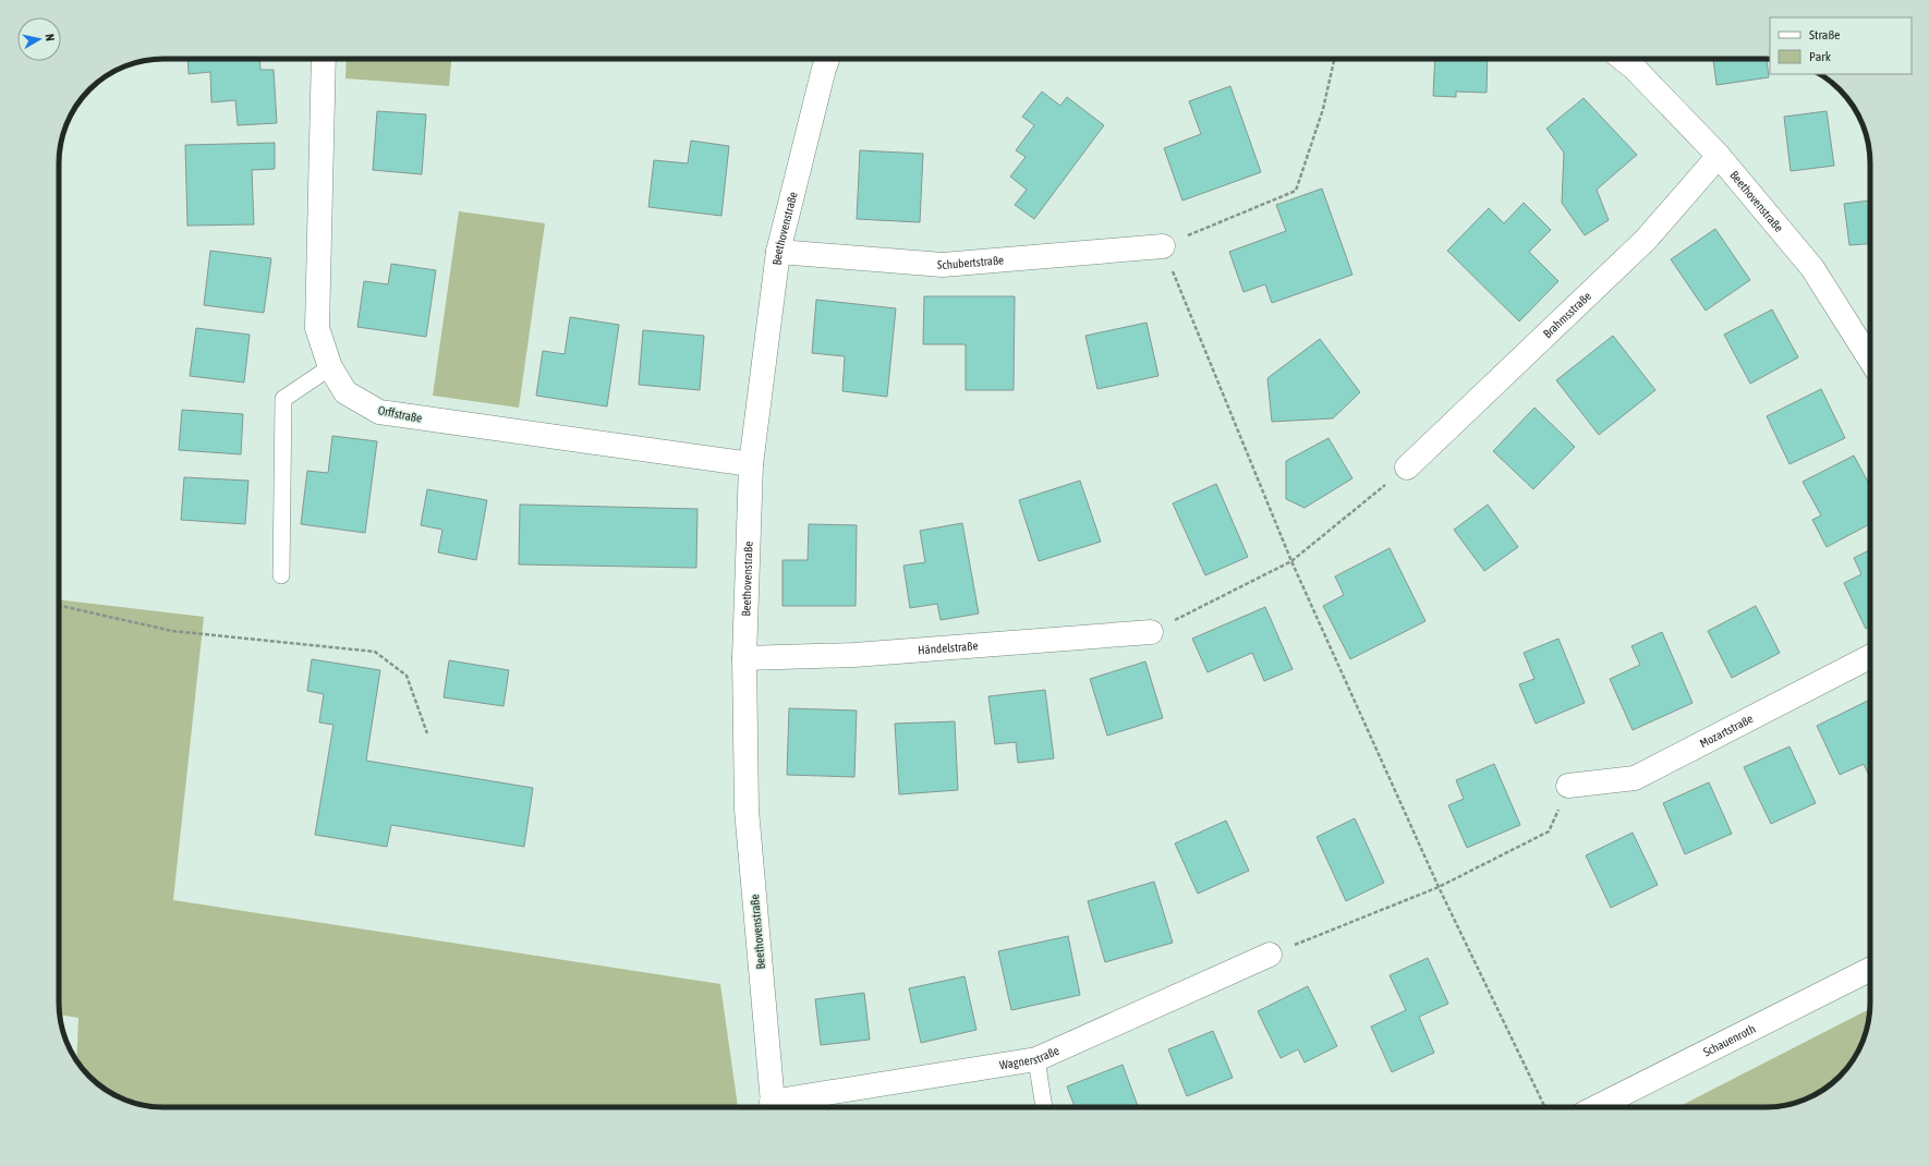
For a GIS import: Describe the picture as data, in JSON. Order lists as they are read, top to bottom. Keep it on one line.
{"streets":{"street":["Beethovenstraße","Schubertstraße","Brahmsstraße","Orffstraße","Händelstraße","Mozartstraße","Schauenroth","Wagnerstraße"]},"crossings":[["Beethovenstraße","Schubertstraße"],["Beethovenstraße","Brahmsstraße"],["Beethovenstraße","Orffstraße"],["Beethovenstraße","Händelstraße"]],"legend":["Straße","Park"],"north":"right"}
